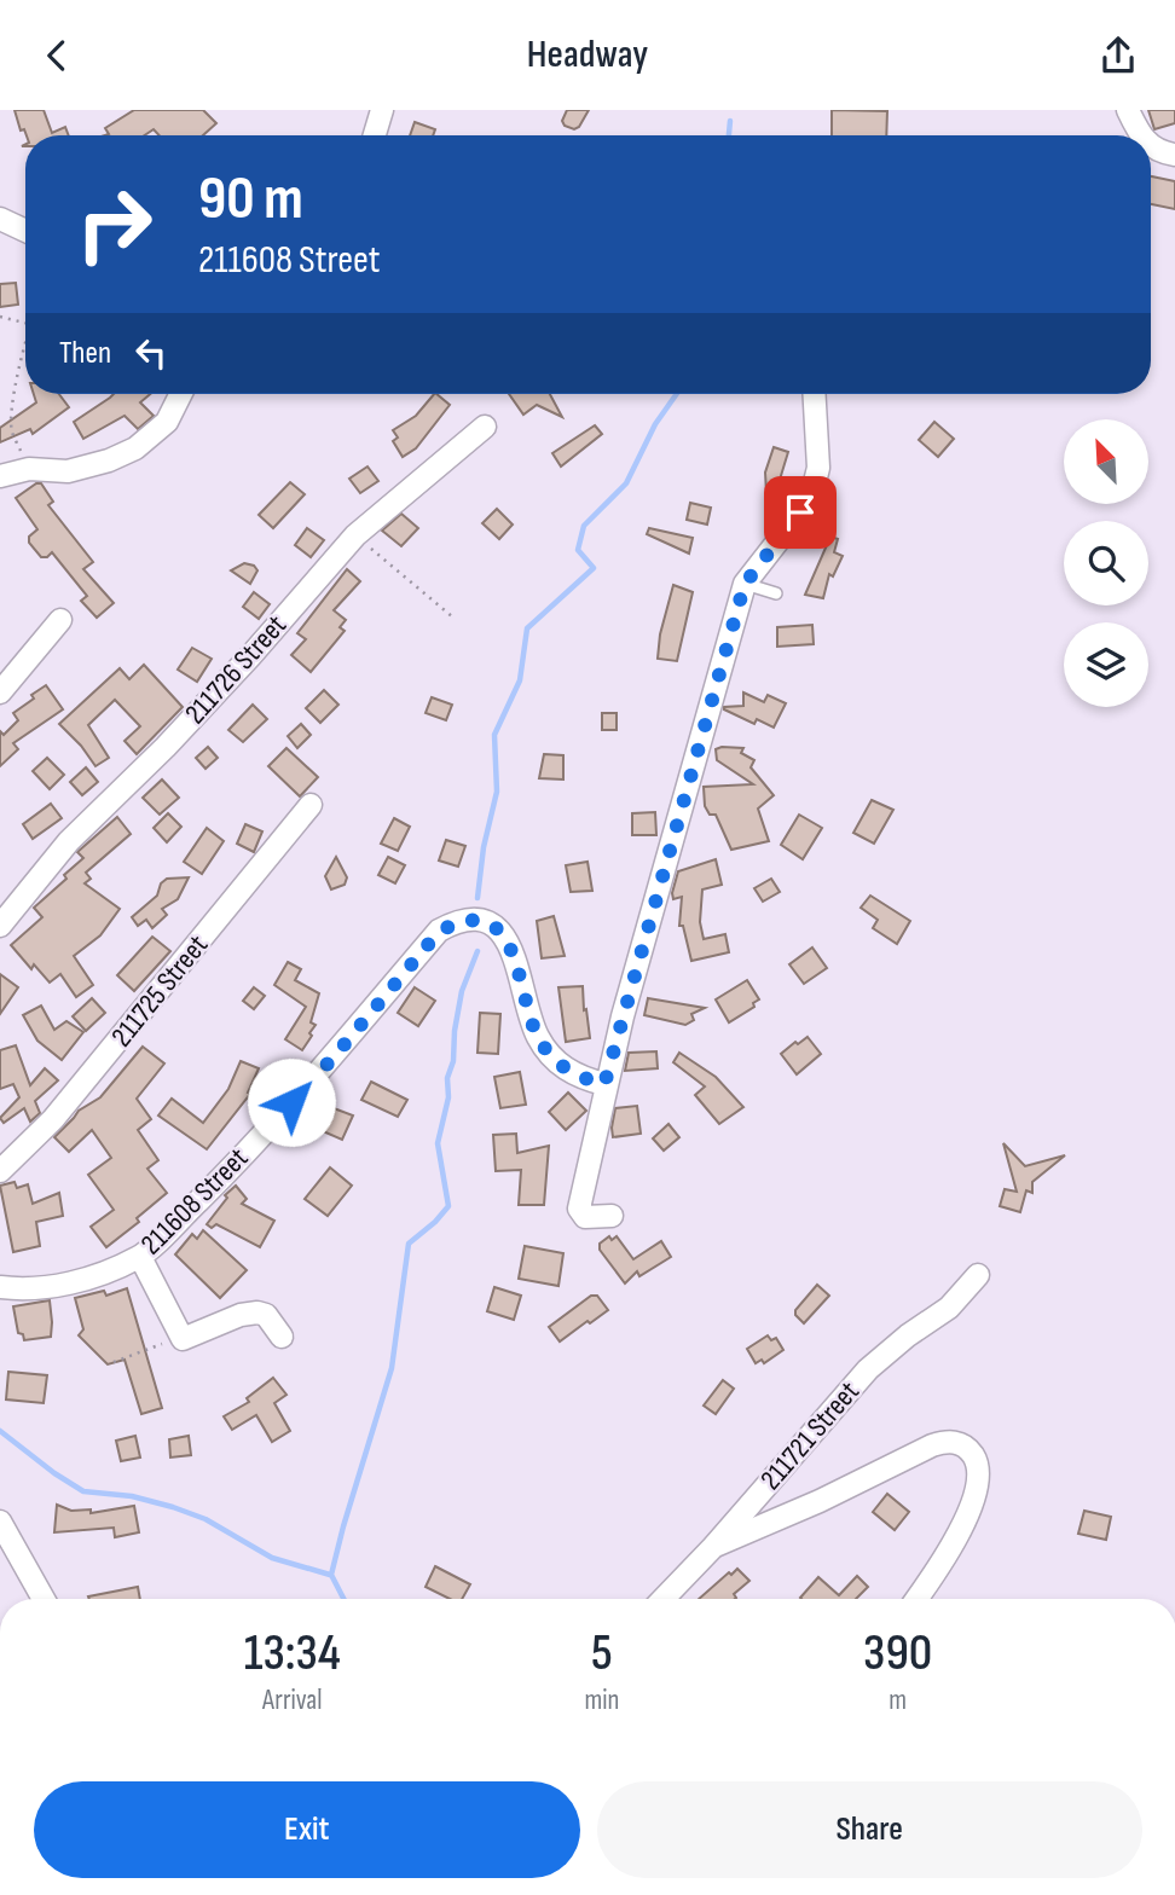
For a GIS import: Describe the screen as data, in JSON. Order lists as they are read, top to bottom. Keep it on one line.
{"streets":{"street":["211726 Street","211725 Street","211608 Street","211721 Street"]},"north":"top left","page":{"header":"Headway","turn":["90 m","211608 Street"],"then":"Then","eta":["13:34","Arrival","5","min","390","m"],"buttons":["Exit","Share"]}}
